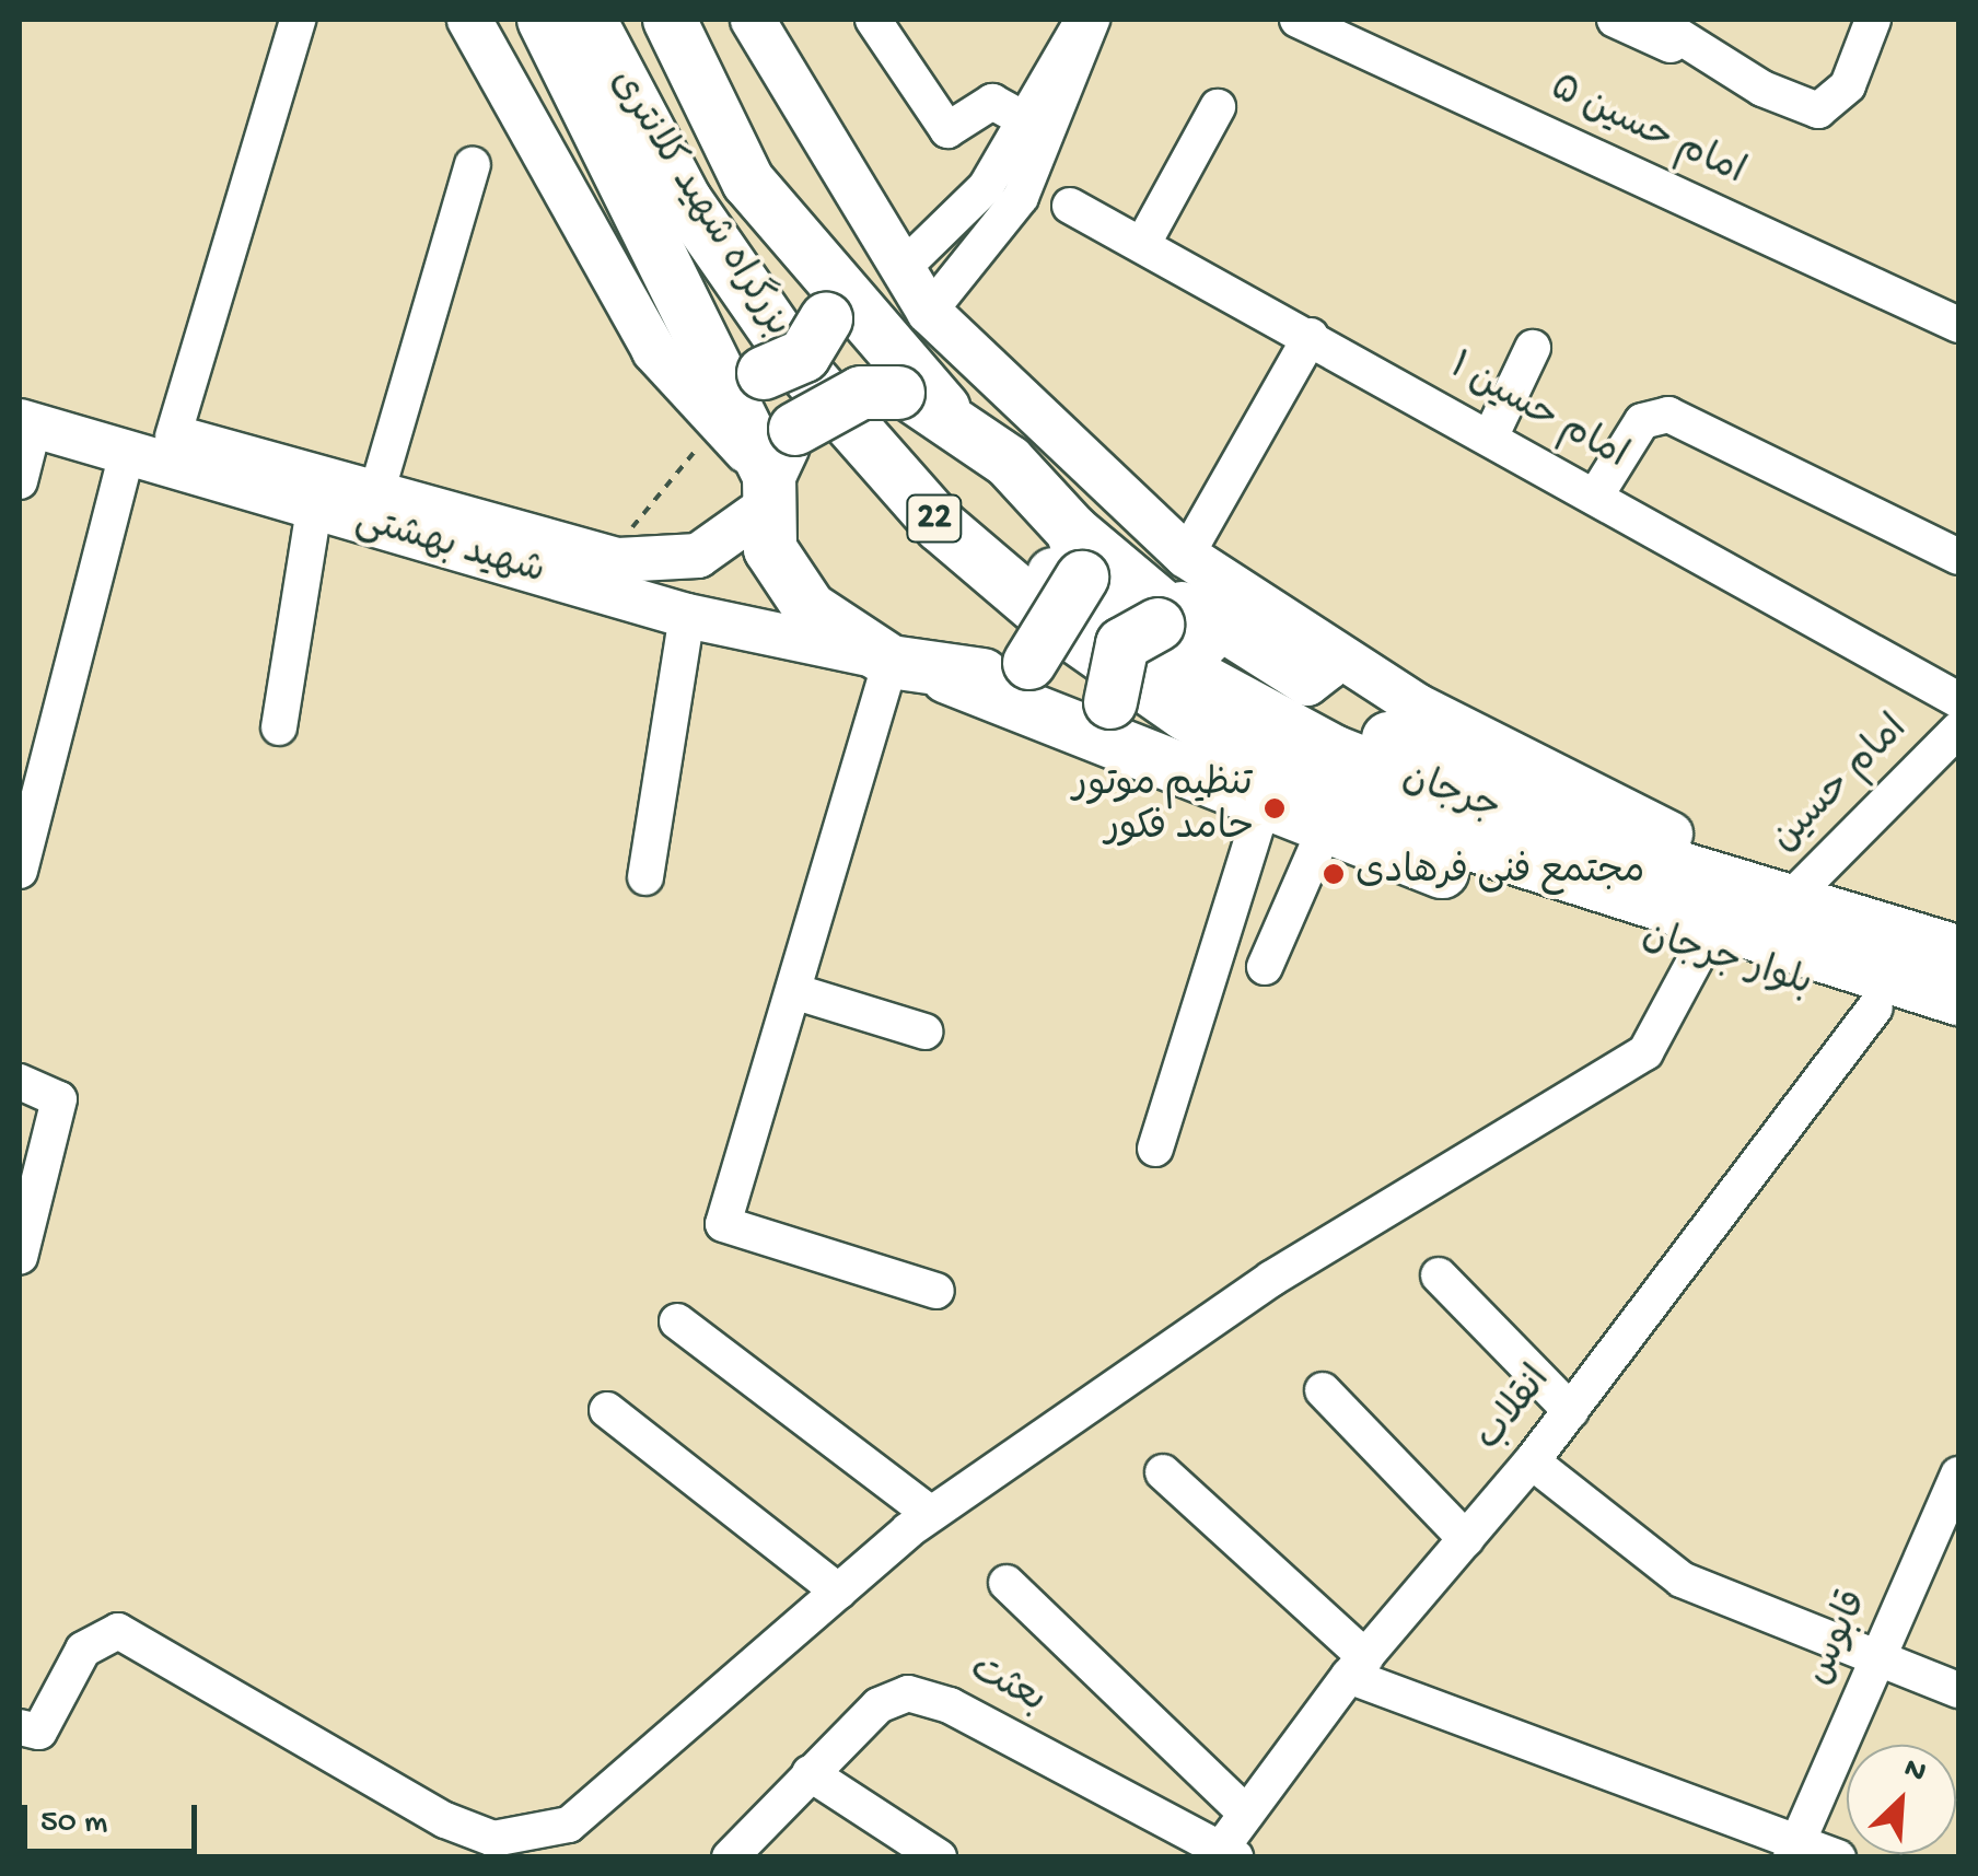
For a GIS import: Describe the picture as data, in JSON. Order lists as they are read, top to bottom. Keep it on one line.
{"streets":{"highway":["بزرگراه شهید کلانتری","22","جرجان","بلوار جرجان"],"main road":["شهید بهشتی"],"street":["امام حسین ۵","امام حسین ۱","امام حسین","انقلاب","قابوس","بعثت"]},"crossings":[["بزرگراه شهید کلانتری","شهید بهشتی"],["بزرگراه شهید کلانتری","جرجان"],["بزرگراه شهید کلانتری","بلوار جرجان"],["شهید بهشتی","بلوار جرجان"],["امام حسین","جرجان"],["امام حسین","بلوار جرجان"],["جرجان","بلوار جرجان"],["بلوار جرجان","انقلاب"],["انقلاب","بعثت"]],"places":["تنظیم موتور حامد فکور","مجتمع فنی فرهادی"],"scale_bar":"50 m","north":"top right"}
